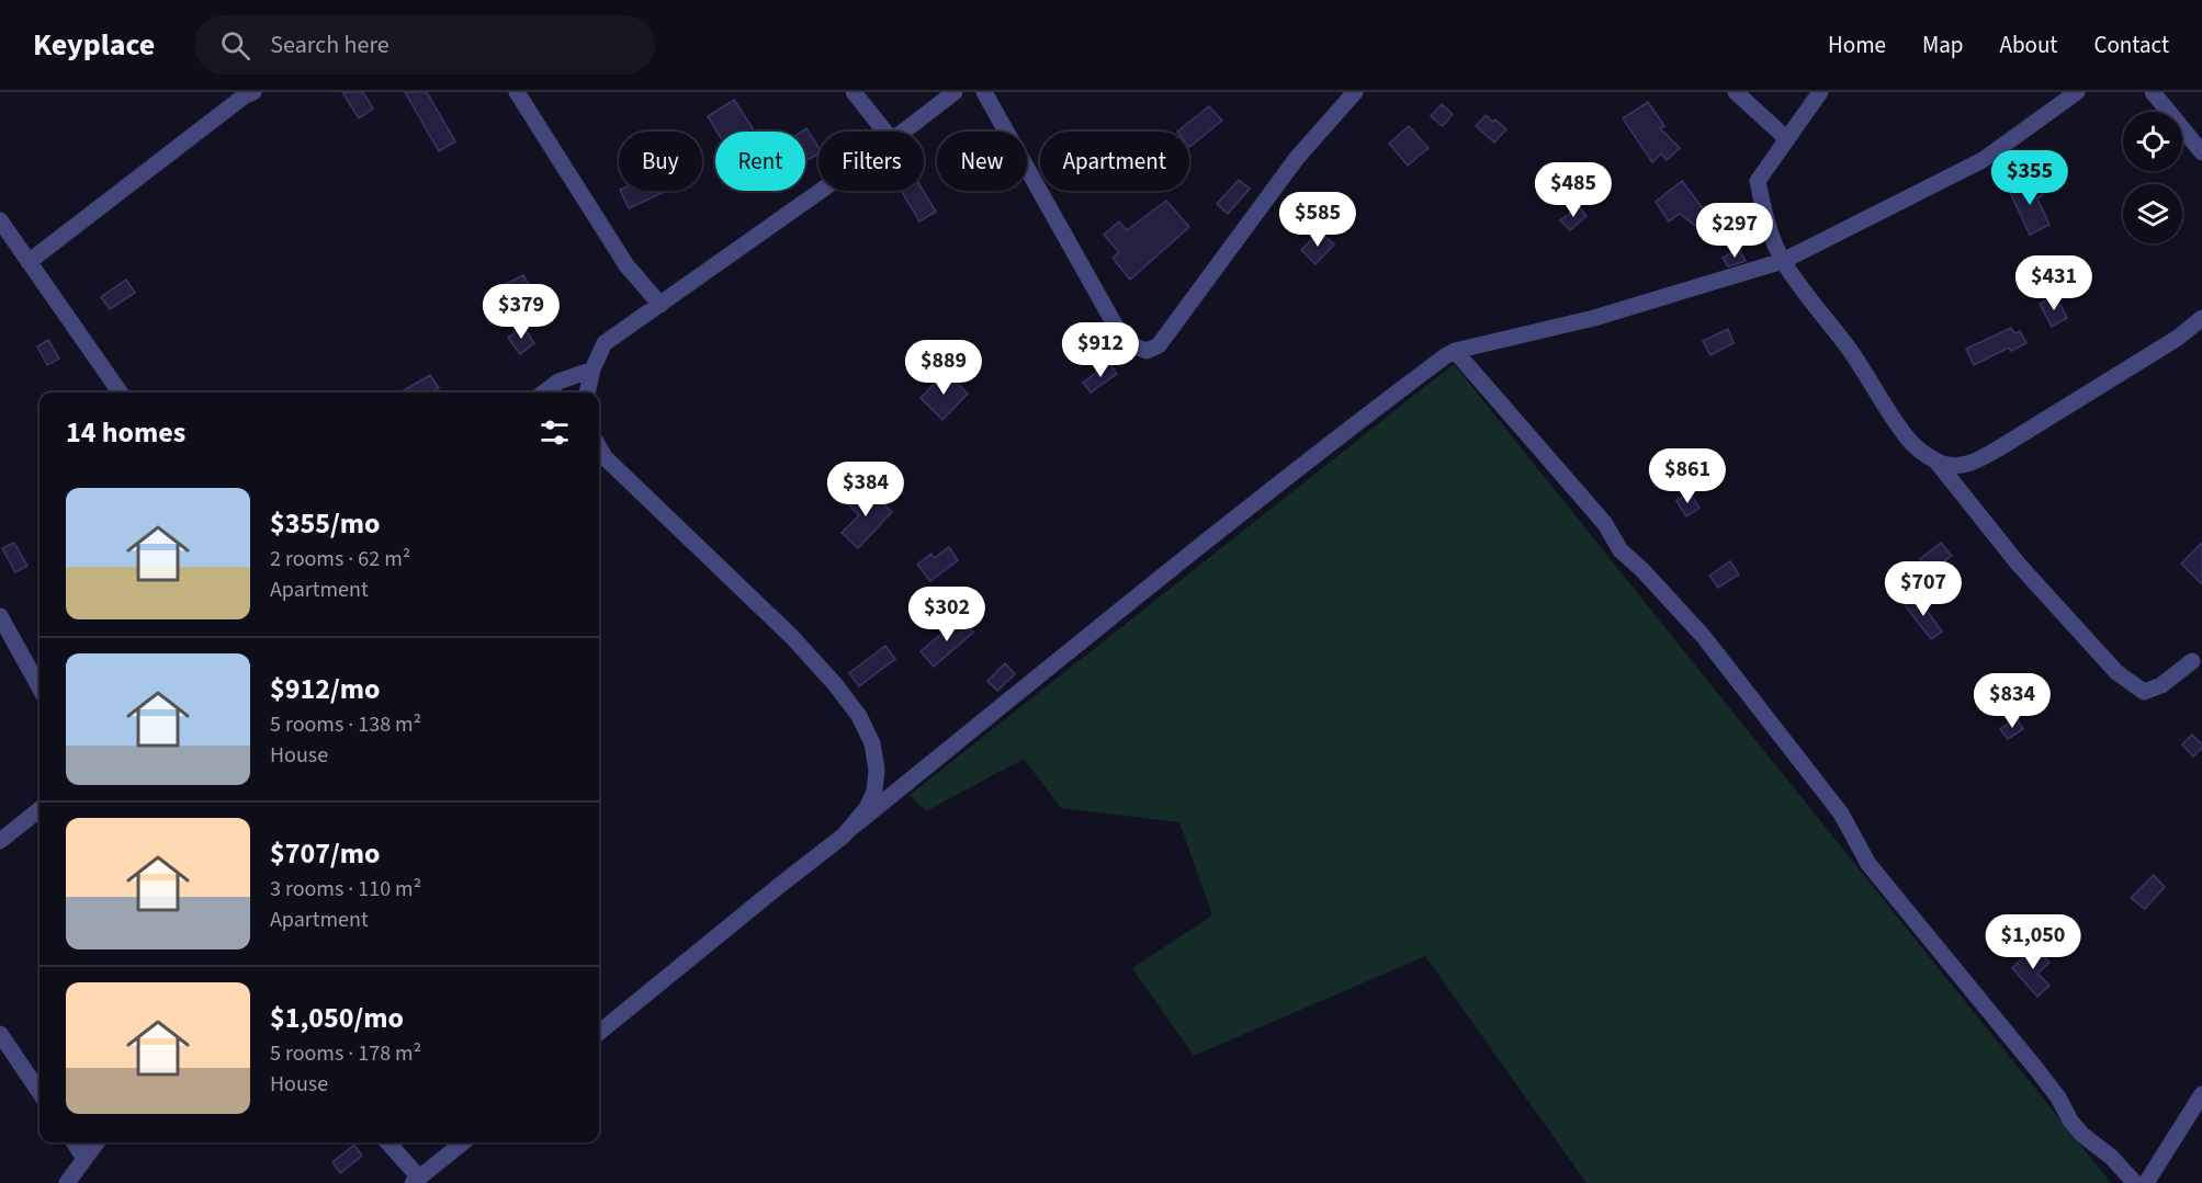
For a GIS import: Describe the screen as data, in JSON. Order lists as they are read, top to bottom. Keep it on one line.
{"page":{"header":"Keyplace","search":"Search here","nav":["Home","Map","About","Contact"],"chip":["Buy","Rent","Filters","New","Apartment"],"price":["$355","$485","$585","$297","$431","$379","$912","$889","$861","$384","$707","$302","$834","$1,050"],"heading":"14 homes","list":[{"name":"$355/mo","note":"2 rooms · 62 m² · Apartment"},{"name":"$912/mo","note":"5 rooms · 138 m² · House"},{"name":"$707/mo","note":"3 rooms · 110 m² · Apartment"},{"name":"$1,050/mo","note":"5 rooms · 178 m² · House"}]}}
